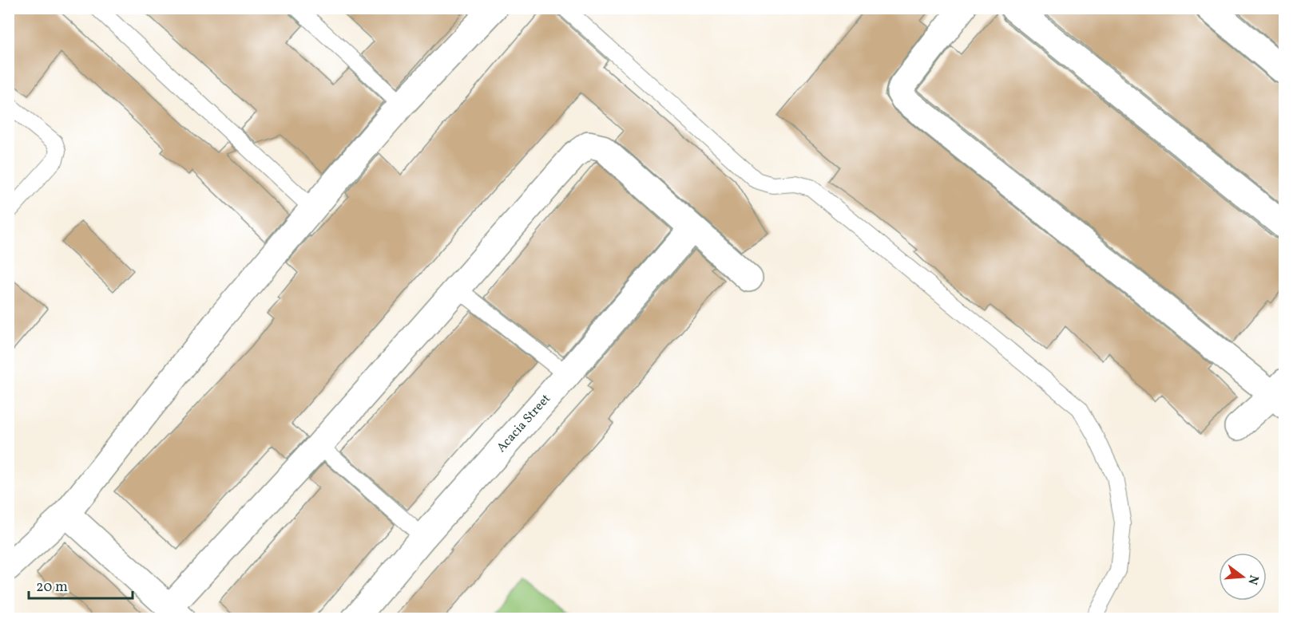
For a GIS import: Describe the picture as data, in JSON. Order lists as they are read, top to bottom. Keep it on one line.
{"streets":{"street":["Acacia Street"]},"scale_bar":"20 m","north":"right"}
